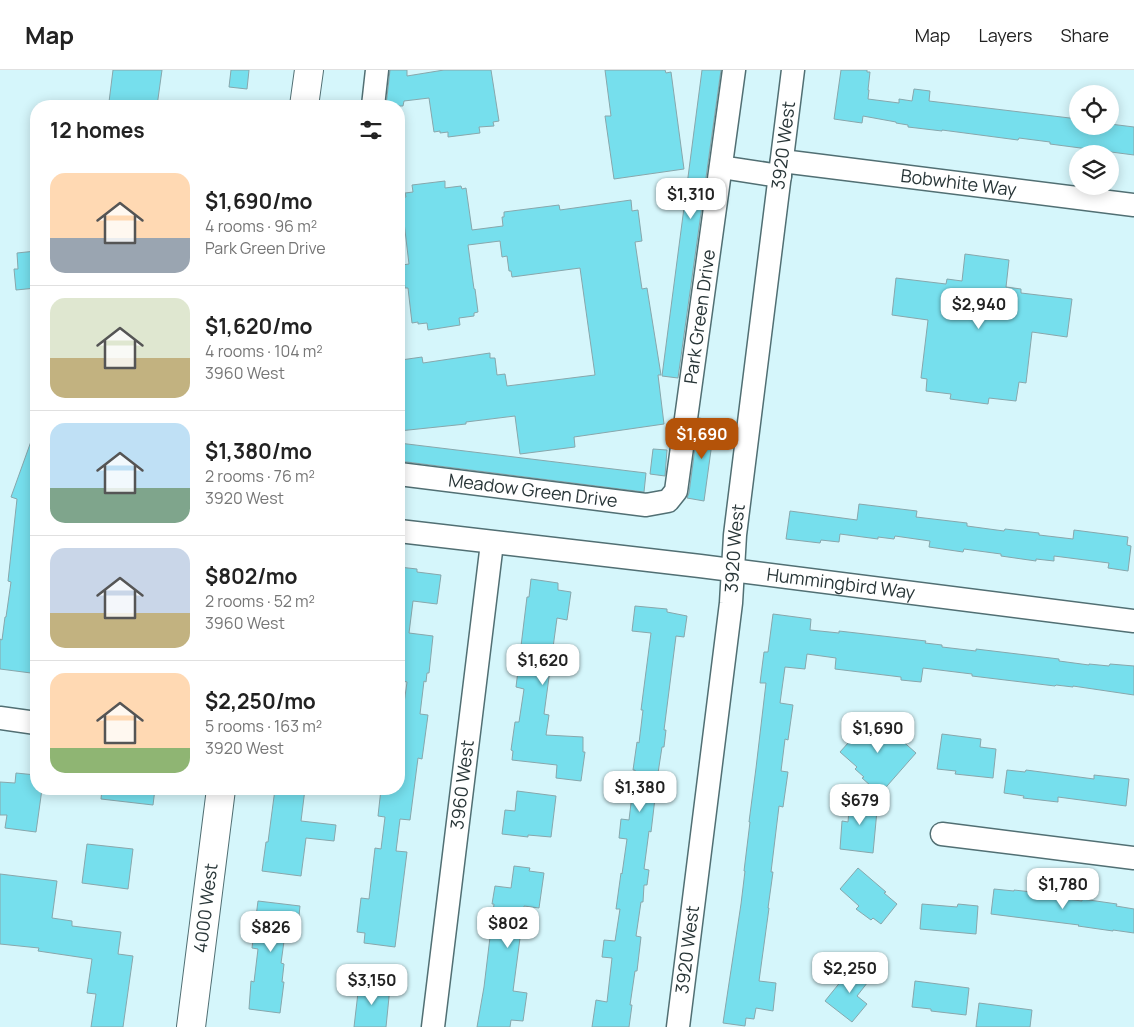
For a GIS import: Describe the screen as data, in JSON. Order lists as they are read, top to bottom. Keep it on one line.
{"streets":{"street":["3920 West","Bobwhite Way","Park Green Drive","Meadow Green Drive","Hummingbird Way","3960 West","4000 West"]},"crossings":[["3920 West","Bobwhite Way"],["3920 West","Hummingbird Way"],["Bobwhite Way","Park Green Drive"],["Park Green Drive","Meadow Green Drive"],["Hummingbird Way","3960 West"]],"page":{"header":"Map","nav":["Map","Layers","Share"],"heading":"12 homes","list":[{"name":"$1,690/mo","note":"4 rooms · 96 m² · Park Green Drive"},{"name":"$1,620/mo","note":"4 rooms · 104 m² · 3960 West"},{"name":"$1,380/mo","note":"2 rooms · 76 m² · 3920 West"},{"name":"$802/mo","note":"2 rooms · 52 m² · 3960 West"},{"name":"$2,250/mo","note":"5 rooms · 163 m² · 3920 West"}],"price":["$1,310","$2,940","$1,690","$1,620","$1,690","$1,380","$679","$1,780","$802","$826","$2,250","$3,150"]}}
